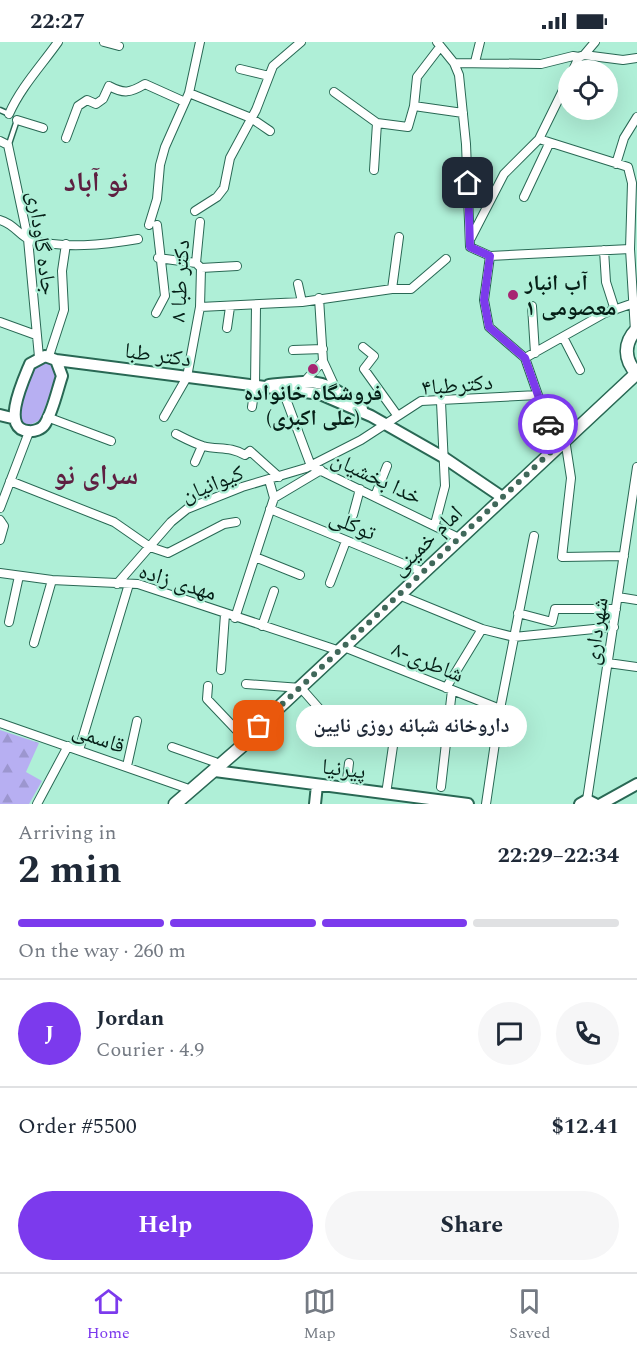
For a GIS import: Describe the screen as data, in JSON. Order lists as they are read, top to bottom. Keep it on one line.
{"streets":{"main road":["امام خمینی"],"street":["جاده گاوداری","دکتر طبا ۸","دکتر طبا","دکترطبا۴","خدا بخشیان","کیوانیان","توکلی","مهدی زاده","شهرداری","۸-شاطری","قاسمی","پیرنیا"]},"crossings":[["جاده گاوداری","دکتر طبا"],["دکتر طبا ۸","دکتر طبا"],["دکتر طبا","دکترطبا۴"],["دکتر طبا","امام خمینی"],["دکترطبا۴","خدا بخشیان"],["دکترطبا۴","کیوانیان"],["خدا بخشیان","کیوانیان"],["خدا بخشیان","امام خمینی"],["کیوانیان","مهدی زاده"],["توکلی","امام خمینی"],["امام خمینی","مهدی زاده"],["امام خمینی","۸-شاطری"],["امام خمینی","قاسمی"],["امام خمینی","پیرنیا"],["مهدی زاده","۸-شاطری"]],"districts":["نو آباد","سرای نو"],"places":["آب انبار معصومی ۱","فروشگاه خانواده (علی اکبری)","داروخانه شبانه روزی نایین"],"page":{"status":"22:27","bubble":"داروخانه شبانه روزی نایین","heading":["2 min","Arriving in","22:29–22:34"],"panel":["Jordan","Courier · 4.9","Order #5500","$12.41"],"bar":"On the way · 260 m","round":"J","buttons":["Help","Share"],"tabs":["Home","Map","Saved"]}}
